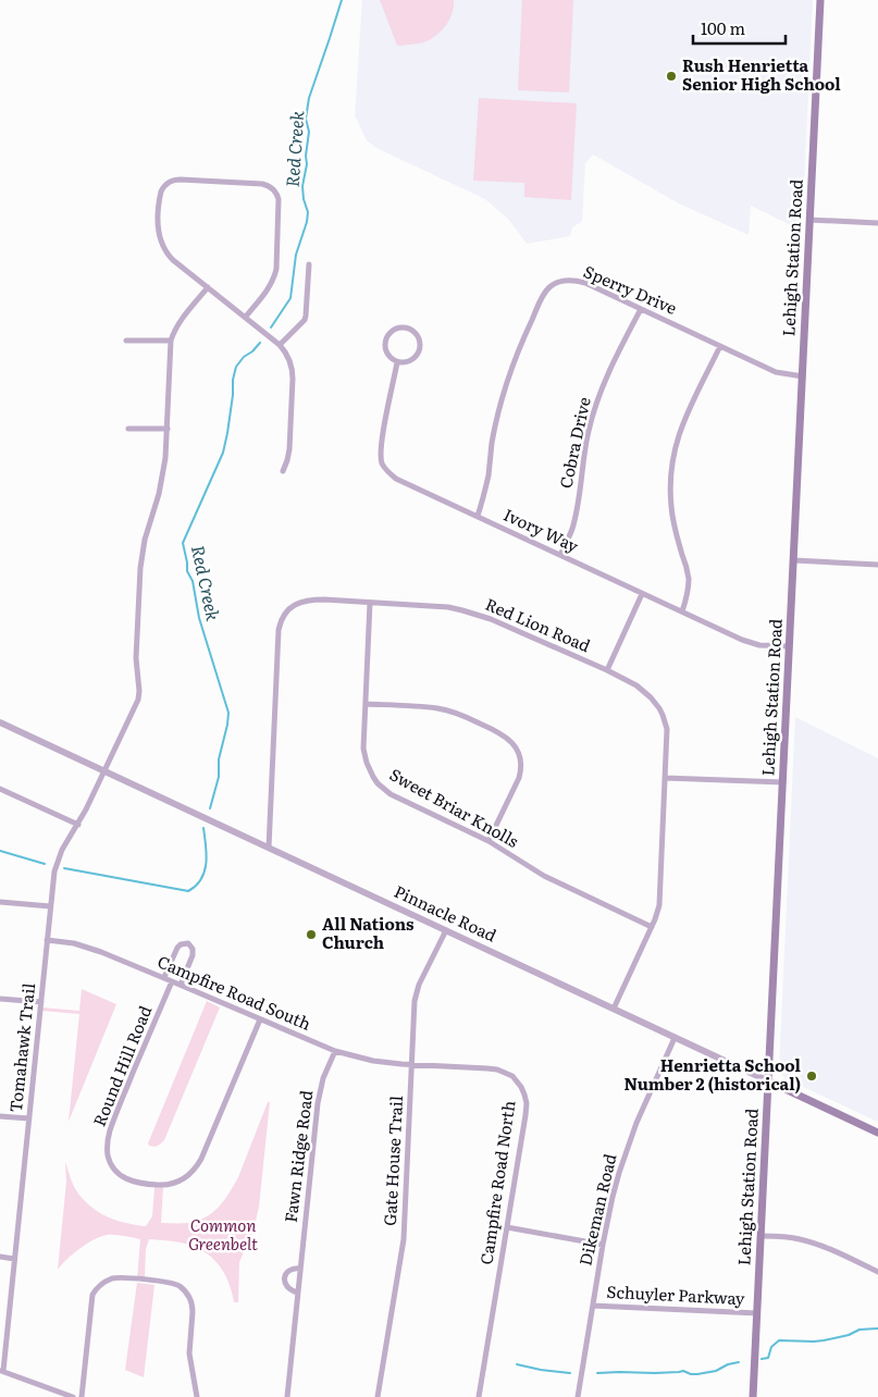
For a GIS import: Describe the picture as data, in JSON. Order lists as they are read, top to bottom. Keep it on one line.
{"streets":{"main road":["Lehigh Station Road","Pinnacle Road"],"street":["Sperry Drive","Cobra Drive","Ivory Way","Red Lion Road","Sweet Briar Knolls","Campfire Road South","Tomahawk Trail","Round Hill Road","Fawn Ridge Road","Gate House Trail","Campfire Road North","Dikeman Road","Schuyler Parkway"]},"crossings":[["Lehigh Station Road","Sperry Drive"],["Lehigh Station Road","Ivory Way"],["Lehigh Station Road","Pinnacle Road"],["Lehigh Station Road","Schuyler Parkway"],["Sperry Drive","Cobra Drive"],["Sperry Drive","Ivory Way"],["Cobra Drive","Ivory Way"],["Red Lion Road","Sweet Briar Knolls"],["Red Lion Road","Pinnacle Road"],["Pinnacle Road","Tomahawk Trail"],["Pinnacle Road","Gate House Trail"],["Pinnacle Road","Dikeman Road"],["Campfire Road South","Tomahawk Trail"],["Campfire Road South","Round Hill Road"],["Campfire Road South","Fawn Ridge Road"],["Campfire Road South","Gate House Trail"],["Campfire Road South","Campfire Road North"],["Gate House Trail","Campfire Road North"],["Dikeman Road","Schuyler Parkway"]],"water":["Red Creek"],"parks":["Common Greenbelt"],"places":["Rush Henrietta Senior High School","All Nations Church","Henrietta School Number 2 (historical)"],"scale_bar":"100 m"}
